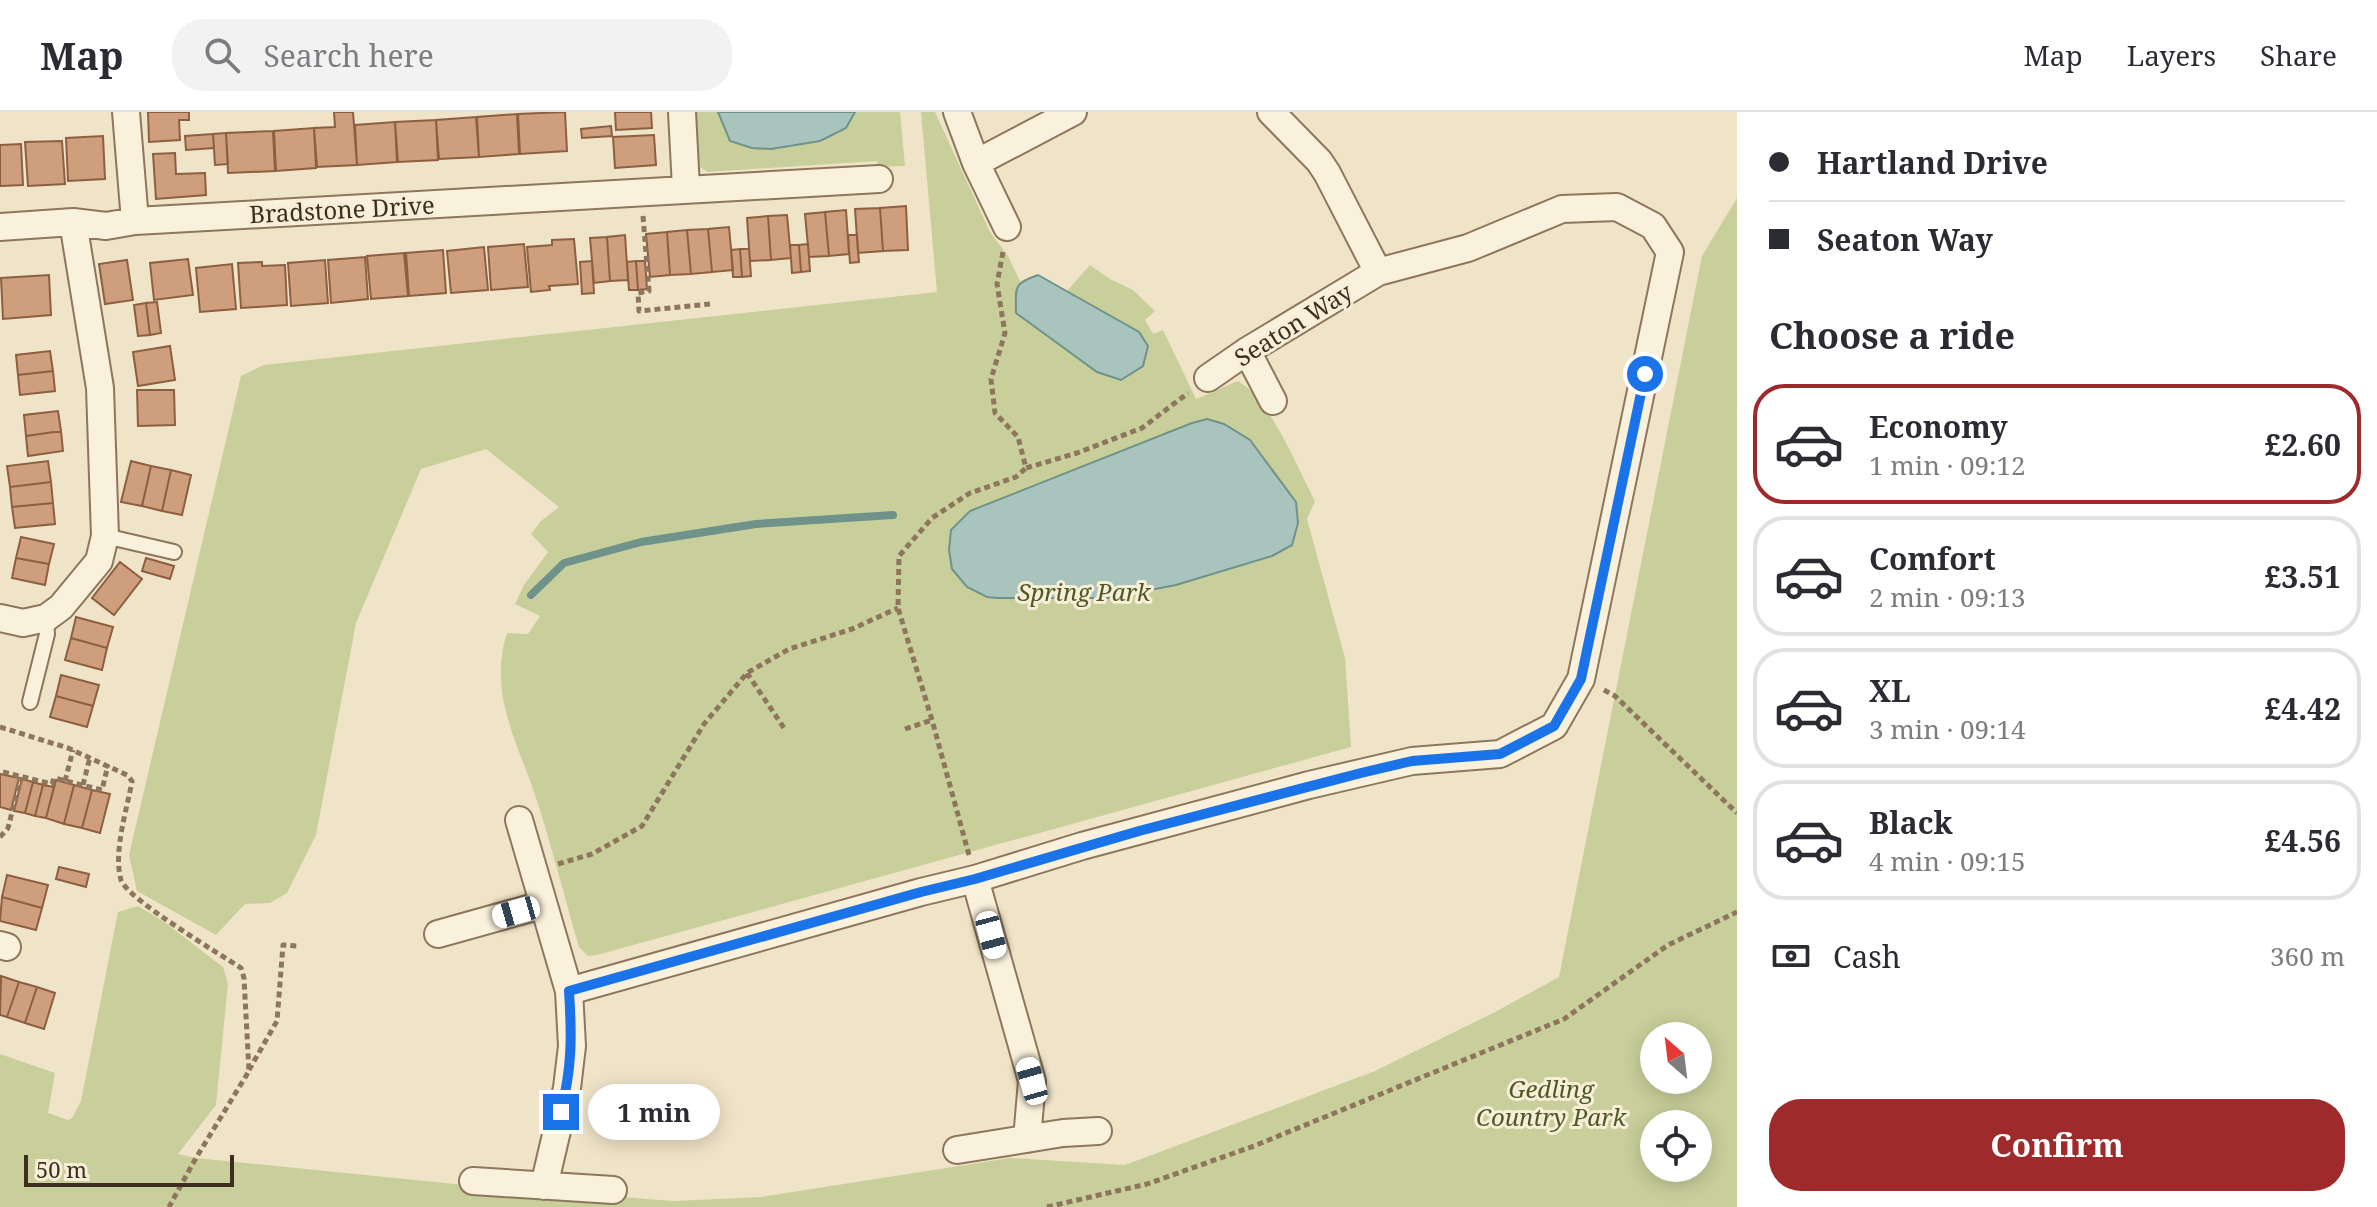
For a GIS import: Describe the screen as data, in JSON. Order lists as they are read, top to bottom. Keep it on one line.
{"streets":{"street":["Bradstone Drive","Seaton Way"]},"parks":["Spring Park","Gedling Country Park"],"scale_bar":"50 m","north":"top left","page":{"header":"Map","search":"Search here","nav":["Map","Layers","Share"],"banner":["Hartland Drive","Seaton Way"],"heading":"Choose a ride","list":[{"name":"Economy","note":"1 min · 09:12","value":"£2.60"},{"name":"Comfort","note":"2 min · 09:13","value":"£3.51"},{"name":"XL","note":"3 min · 09:14","value":"£4.42"},{"name":"Black","note":"4 min · 09:15","value":"£4.56"}],"pay":["Cash","360 m"],"buttons":"Confirm","bubble":"1 min","scale":"50 m"}}
